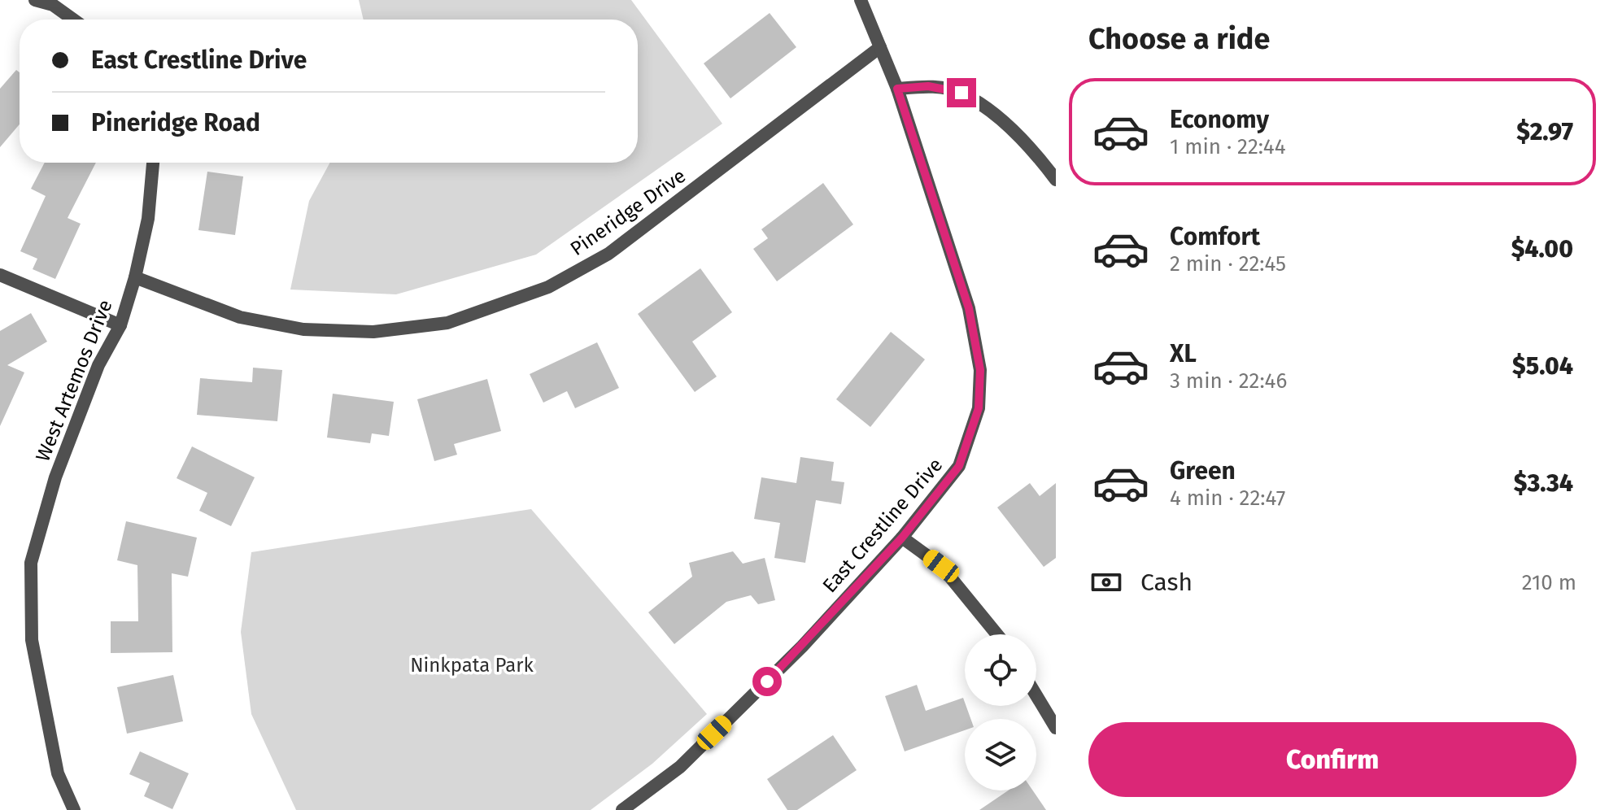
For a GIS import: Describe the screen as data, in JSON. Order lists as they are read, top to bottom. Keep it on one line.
{"streets":{"street":["Pineridge Drive","West Artemos Drive","East Crestline Drive"]},"crossings":[["Pineridge Drive","West Artemos Drive"],["Pineridge Drive","East Crestline Drive"]],"parks":["Ninkpata Park"],"page":{"heading":"Choose a ride","banner":["East Crestline Drive","Pineridge Road"],"list":[{"name":"Economy","note":"1 min · 22:44","value":"$2.97"},{"name":"Comfort","note":"2 min · 22:45","value":"$4.00"},{"name":"XL","note":"3 min · 22:46","value":"$5.04"},{"name":"Green","note":"4 min · 22:47","value":"$3.34"}],"pay":["Cash","210 m"],"buttons":"Confirm"}}
